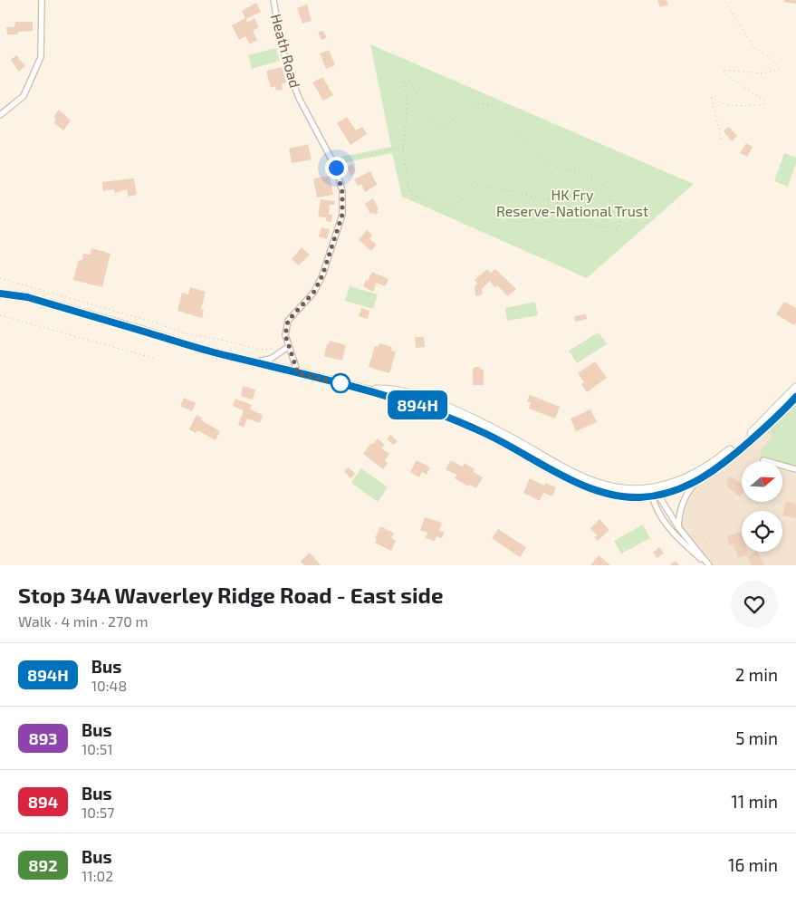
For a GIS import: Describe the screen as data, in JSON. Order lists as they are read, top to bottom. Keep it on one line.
{"streets":{"street":["Heath Road"]},"parks":["HK Fry Reserve-National Trust"],"lines":["bus line 894H"],"north":"right","page":{"on_map":"894H","heading":["Stop 34A Waverley Ridge Road - East side","Walk · 4 min · 270 m"],"list":[{"mark":"894H","name":"Bus","note":"10:48","value":"2 min"},{"mark":"893","name":"Bus","note":"10:51","value":"5 min"},{"mark":"894","name":"Bus","note":"10:57","value":"11 min"},{"mark":"892","name":"Bus","note":"11:02","value":"16 min"}]}}
